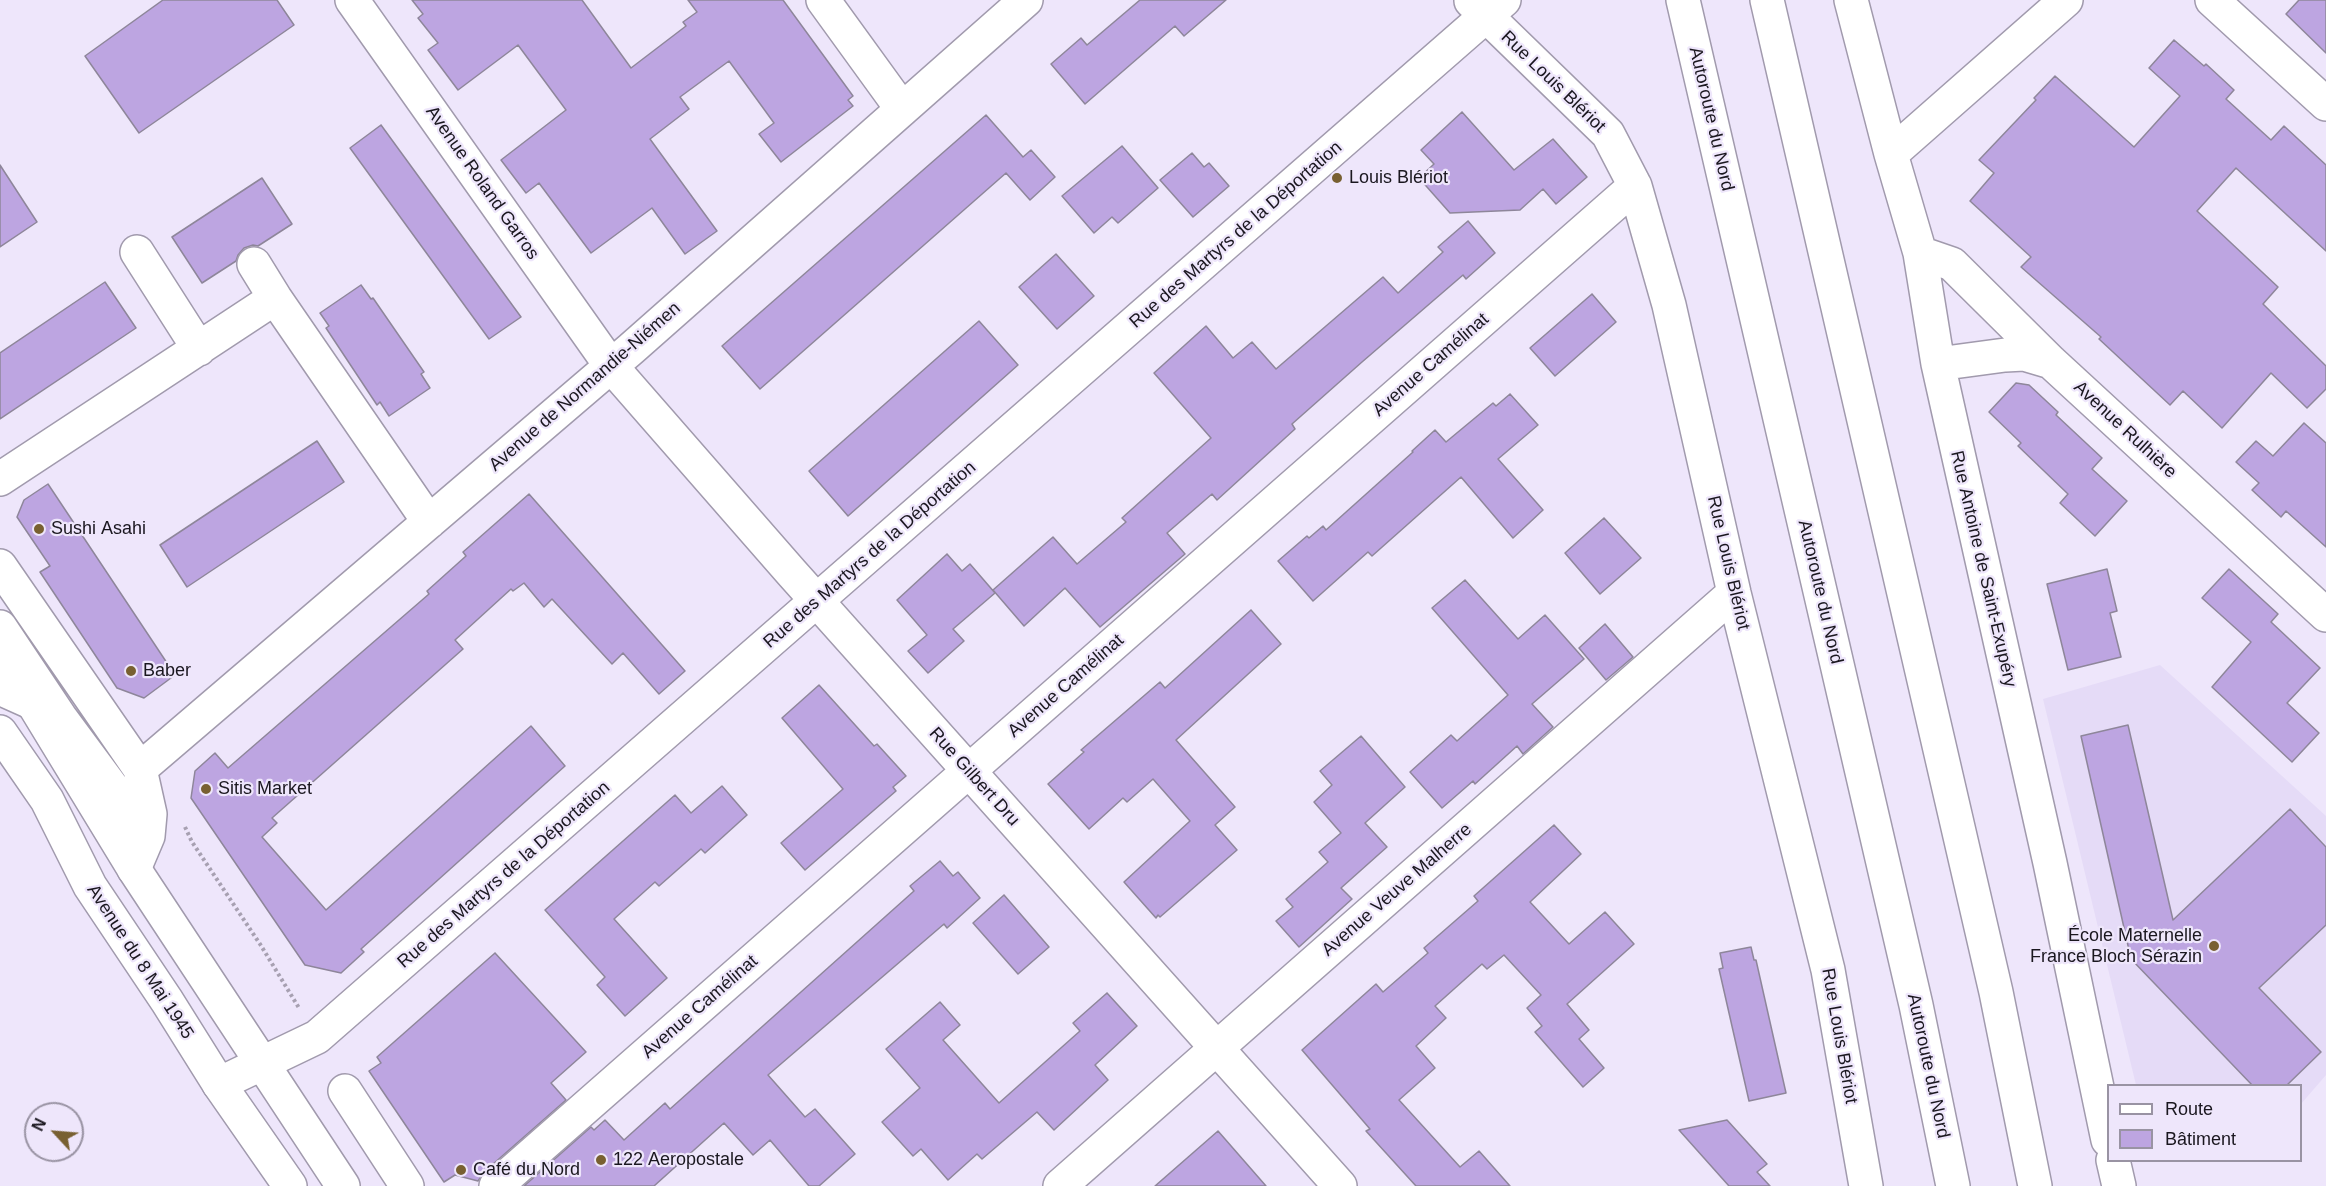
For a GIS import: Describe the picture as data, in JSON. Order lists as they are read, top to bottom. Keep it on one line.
{"streets":{"main road":["Rue Louis Blériot","Autoroute du Nord","Avenue Roland Garros","Rue des Martyrs de la Déportation","Avenue Camélinat","Avenue de Normandie-Niémen","Avenue Rulhière","Rue Antoine de Saint-Exupéry","Rue Gilbert Dru","Avenue Veuve Malherre","Avenue du 8 Mai 1945"]},"crossings":[["Rue Louis Blériot","Rue des Martyrs de la Déportation"],["Rue Louis Blériot","Avenue Camélinat"],["Rue Louis Blériot","Avenue Veuve Malherre"],["Avenue Roland Garros","Avenue de Normandie-Niémen"],["Avenue Roland Garros","Rue Gilbert Dru"],["Rue des Martyrs de la Déportation","Rue Gilbert Dru"],["Rue des Martyrs de la Déportation","Avenue du 8 Mai 1945"],["Avenue Camélinat","Rue Gilbert Dru"],["Avenue de Normandie-Niémen","Rue Gilbert Dru"],["Avenue Rulhière","Rue Antoine de Saint-Exupéry"],["Rue Gilbert Dru","Avenue Veuve Malherre"]],"places":["Louis Blériot","Sushi Asahi","Baber","Sitis Market","École Maternelle France Bloch Sérazin","122 Aeropostale","Café du Nord"],"legend":["Route","Bâtiment"],"north":"top left"}
